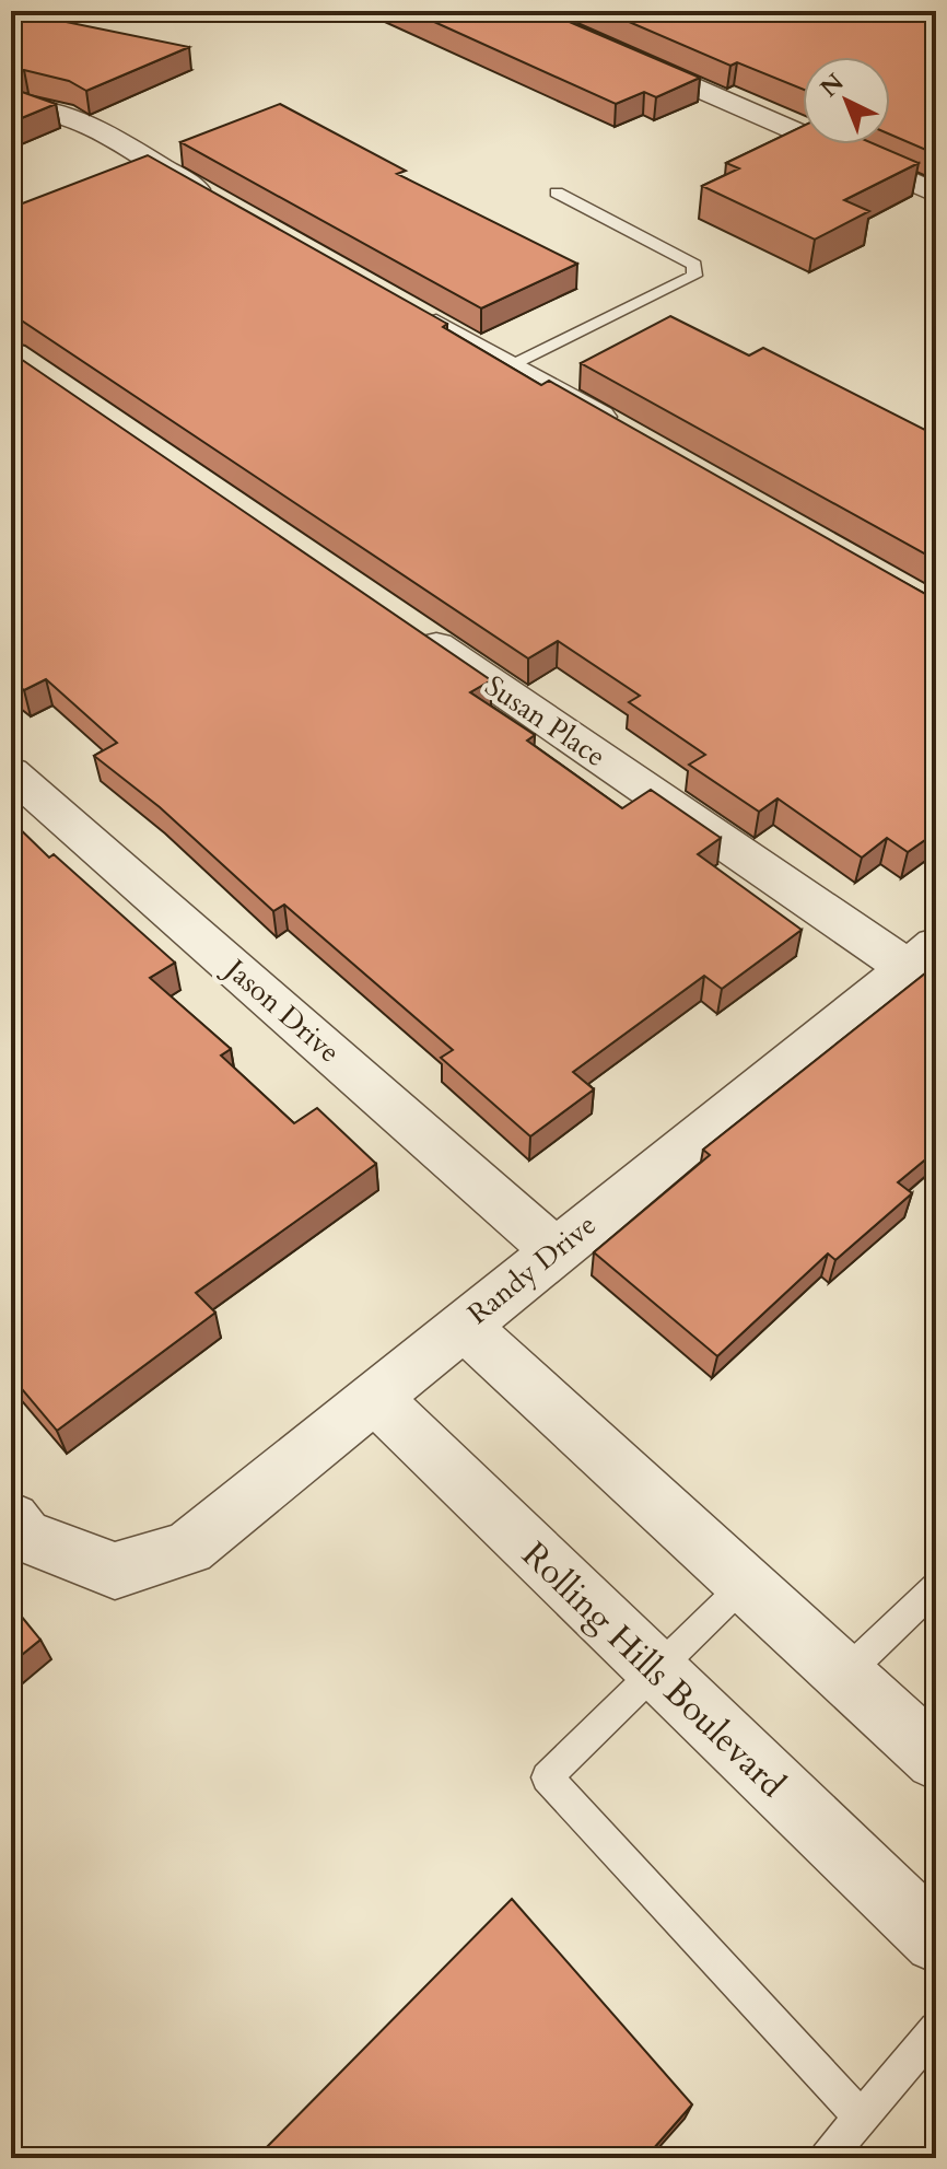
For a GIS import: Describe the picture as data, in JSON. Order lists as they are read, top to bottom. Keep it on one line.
{"streets":{"street":["Susan Place","Jason Drive","Randy Drive","Rolling Hills Boulevard"]},"crossings":[["Susan Place","Randy Drive"],["Jason Drive","Randy Drive"],["Randy Drive","Rolling Hills Boulevard"]],"north":"top left"}
